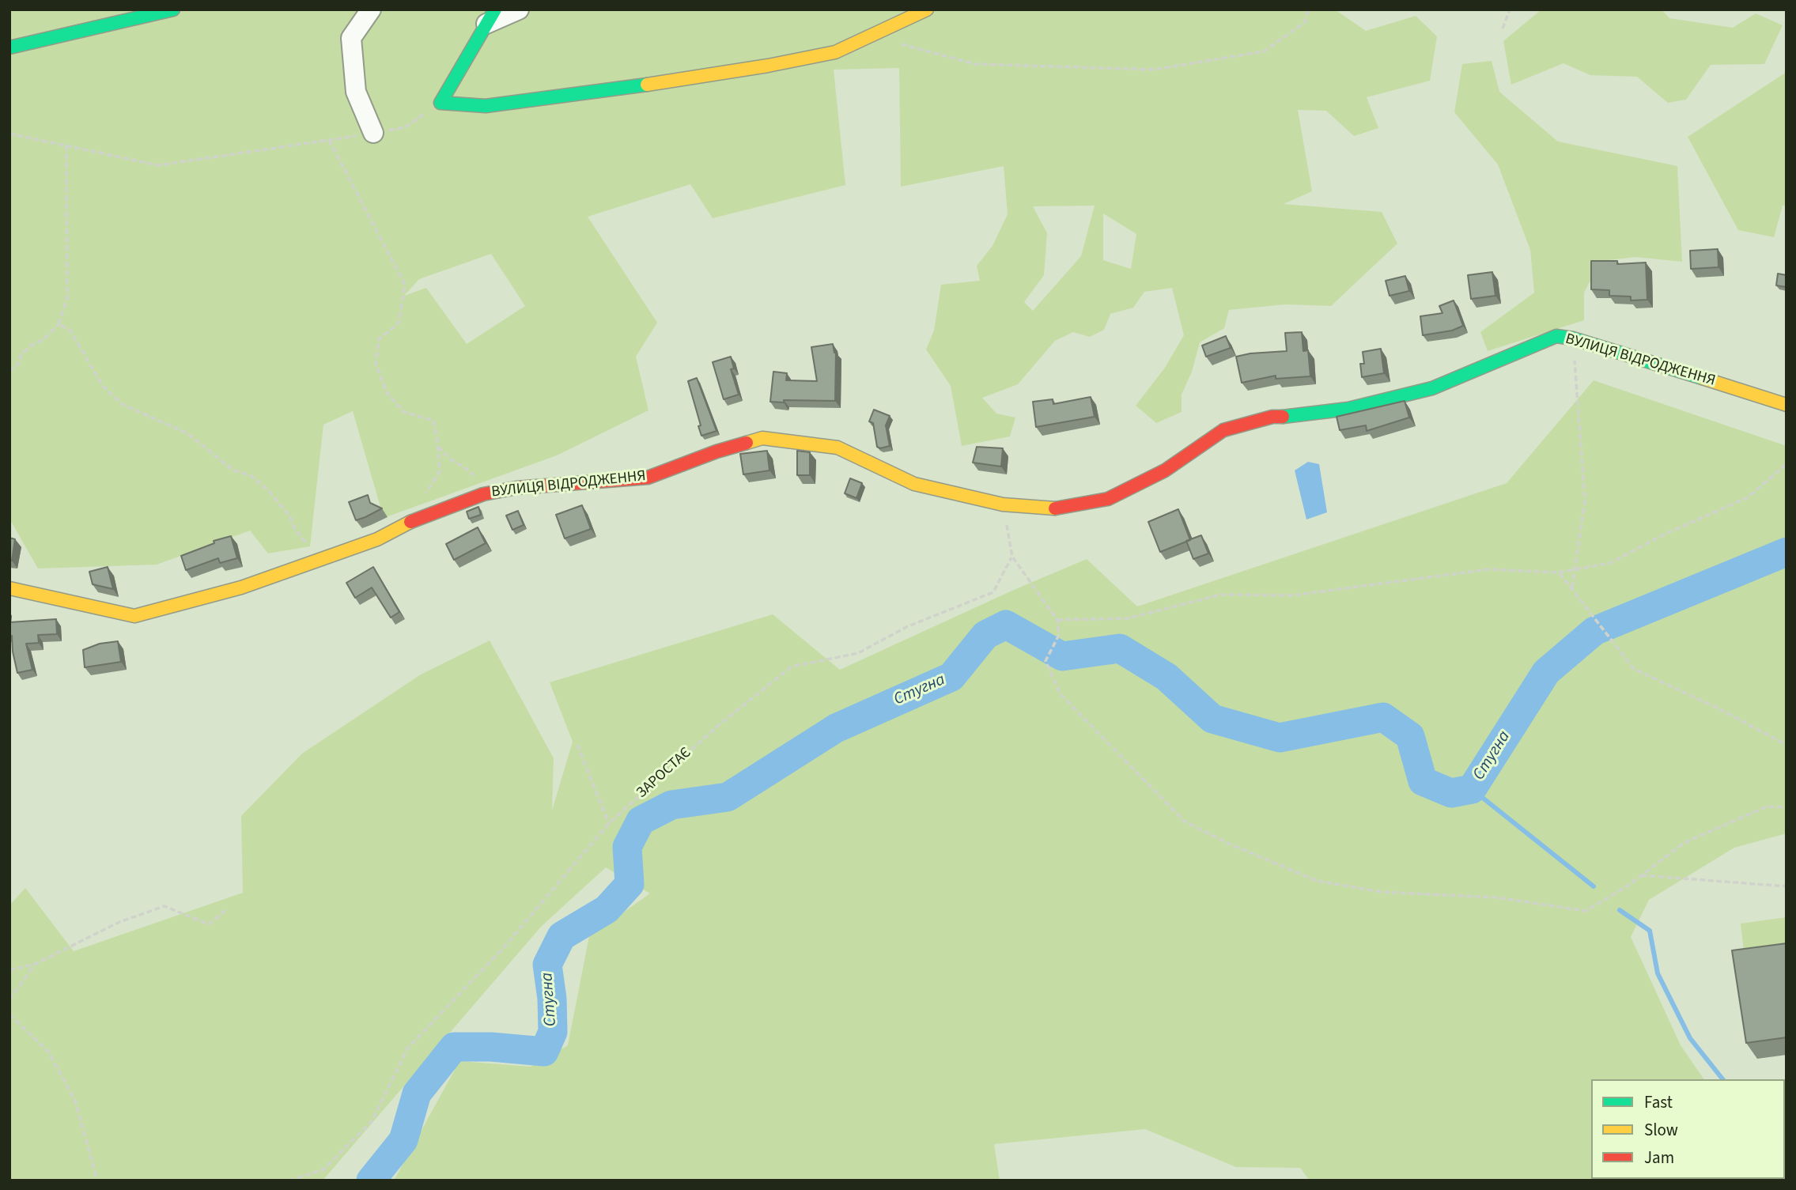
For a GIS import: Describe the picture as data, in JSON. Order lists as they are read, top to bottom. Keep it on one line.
{"streets":{"street":["ВУЛИЦЯ ВІДРОДЖЕННЯ"],"path":["ЗАРОСТАЄ"]},"water":["Стугна"],"legend":["Fast","Slow","Jam"]}
